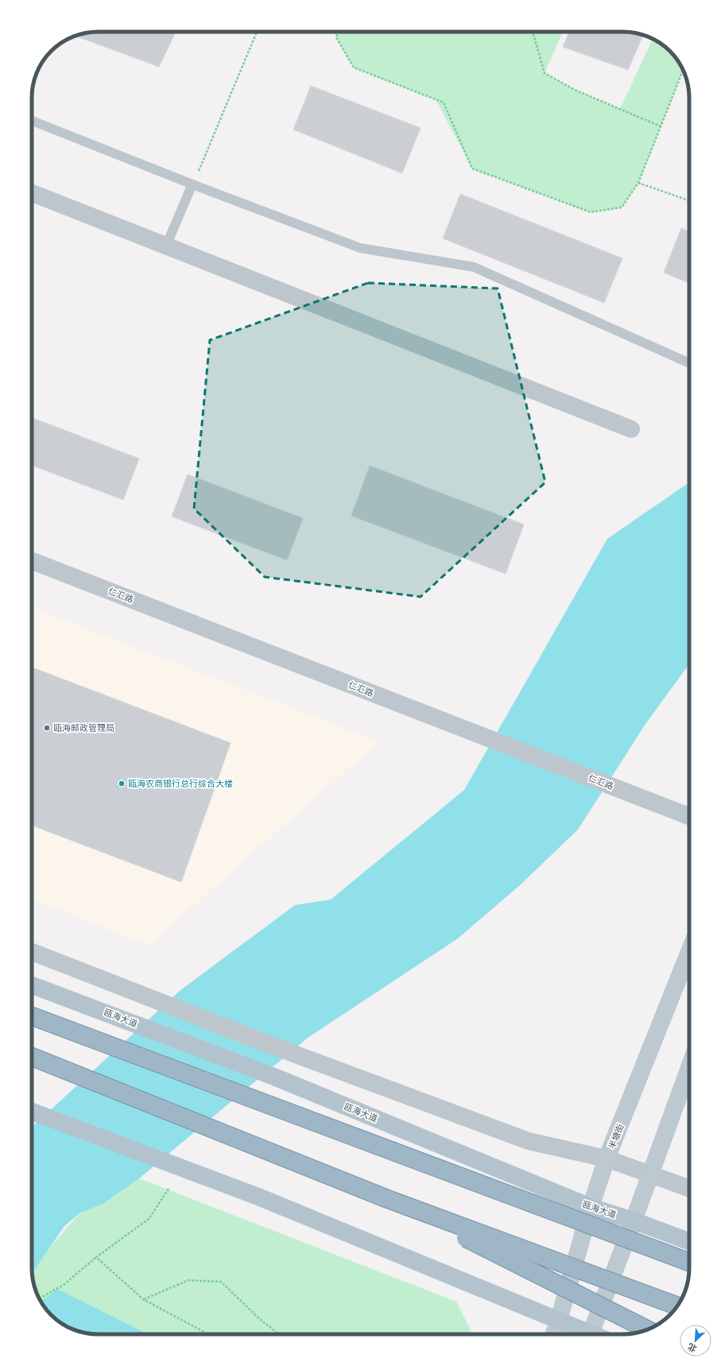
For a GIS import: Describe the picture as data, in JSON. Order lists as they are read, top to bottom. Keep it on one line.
{"streets":{"highway":["瓯海大道"],"main road":["半塘街"],"street":["仁汇路"]},"crossings":[["瓯海大道","半塘街"]],"places":["瓯海邮政管理局","瓯海农商银行总行综合大楼"],"north":"bottom left"}
